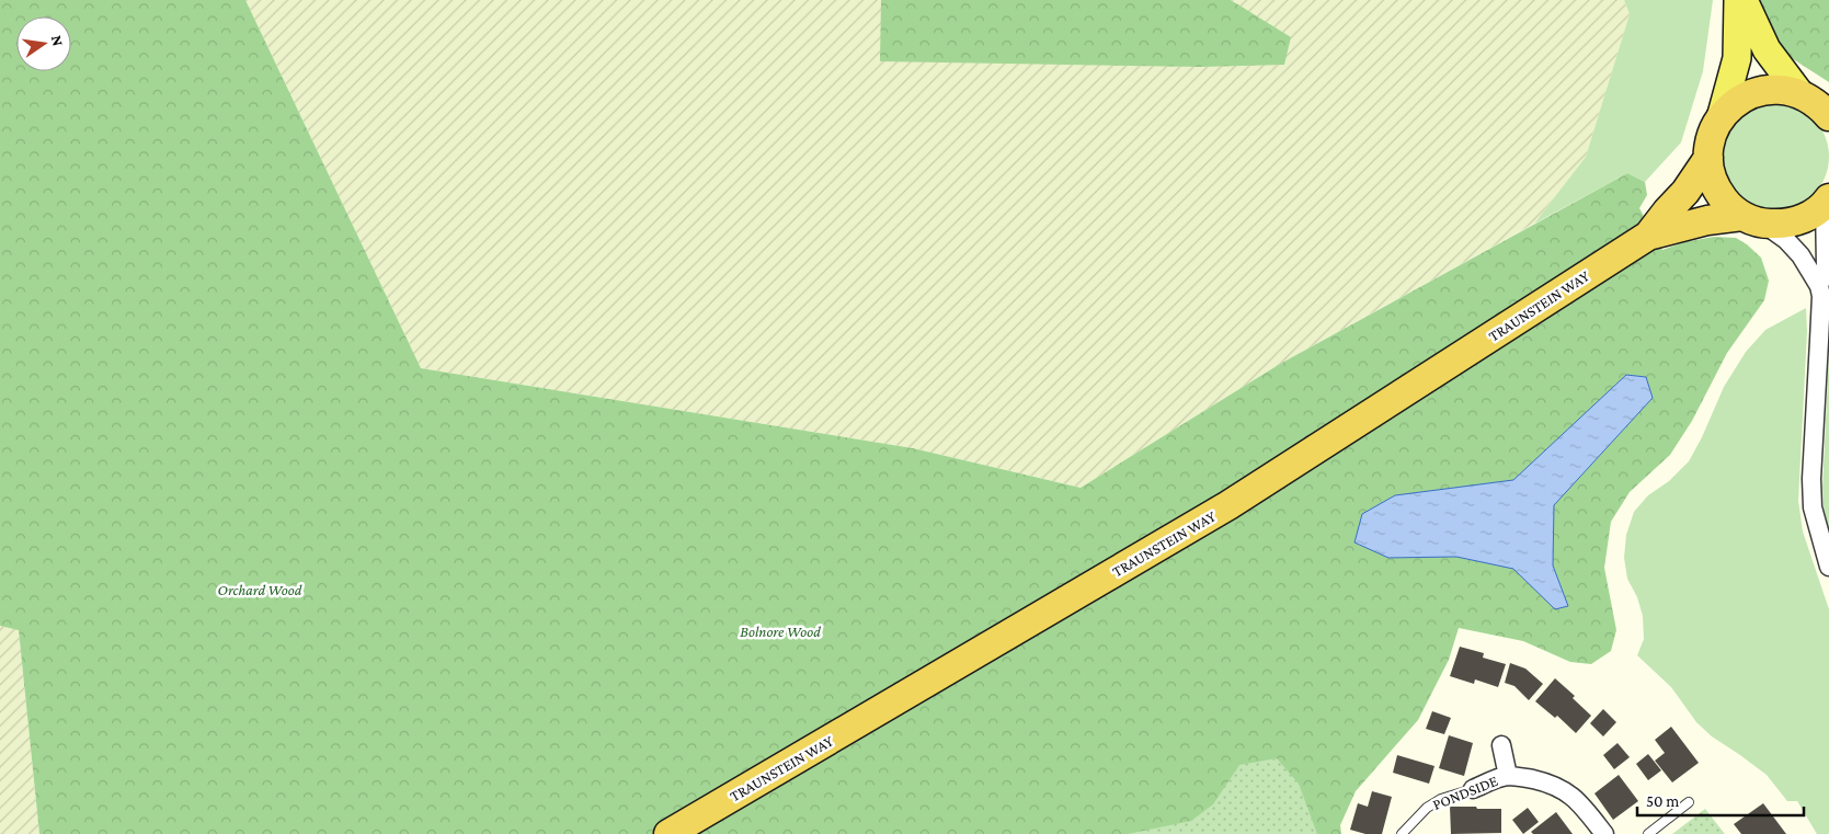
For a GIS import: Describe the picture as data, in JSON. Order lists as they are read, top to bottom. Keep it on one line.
{"streets":{"highway":["TRAUNSTEIN WAY"],"street":["PONDSIDE"]},"parks":["Orchard Wood","Bolnore Wood"],"scale_bar":"50 m","north":"right"}
